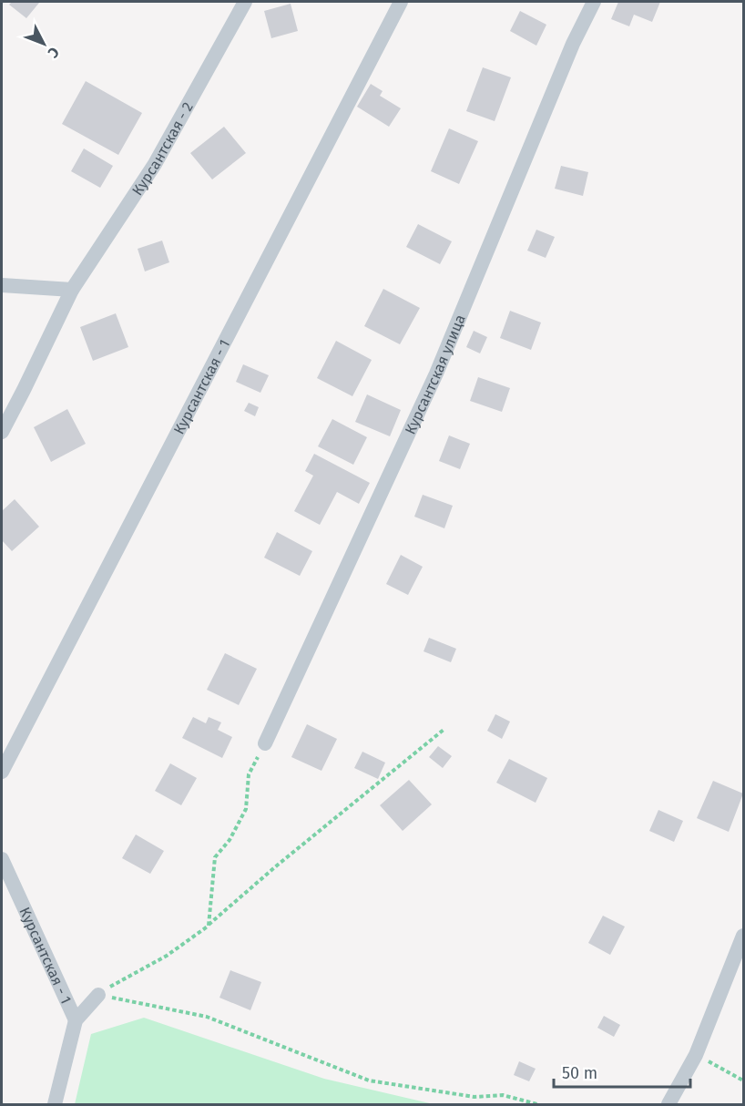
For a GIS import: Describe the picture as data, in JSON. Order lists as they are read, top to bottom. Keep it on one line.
{"streets":{"street":["Курсантская - 2","Курсантская улица","Курсантская - 1"]},"scale_bar":"50 m","north":"bottom right"}
